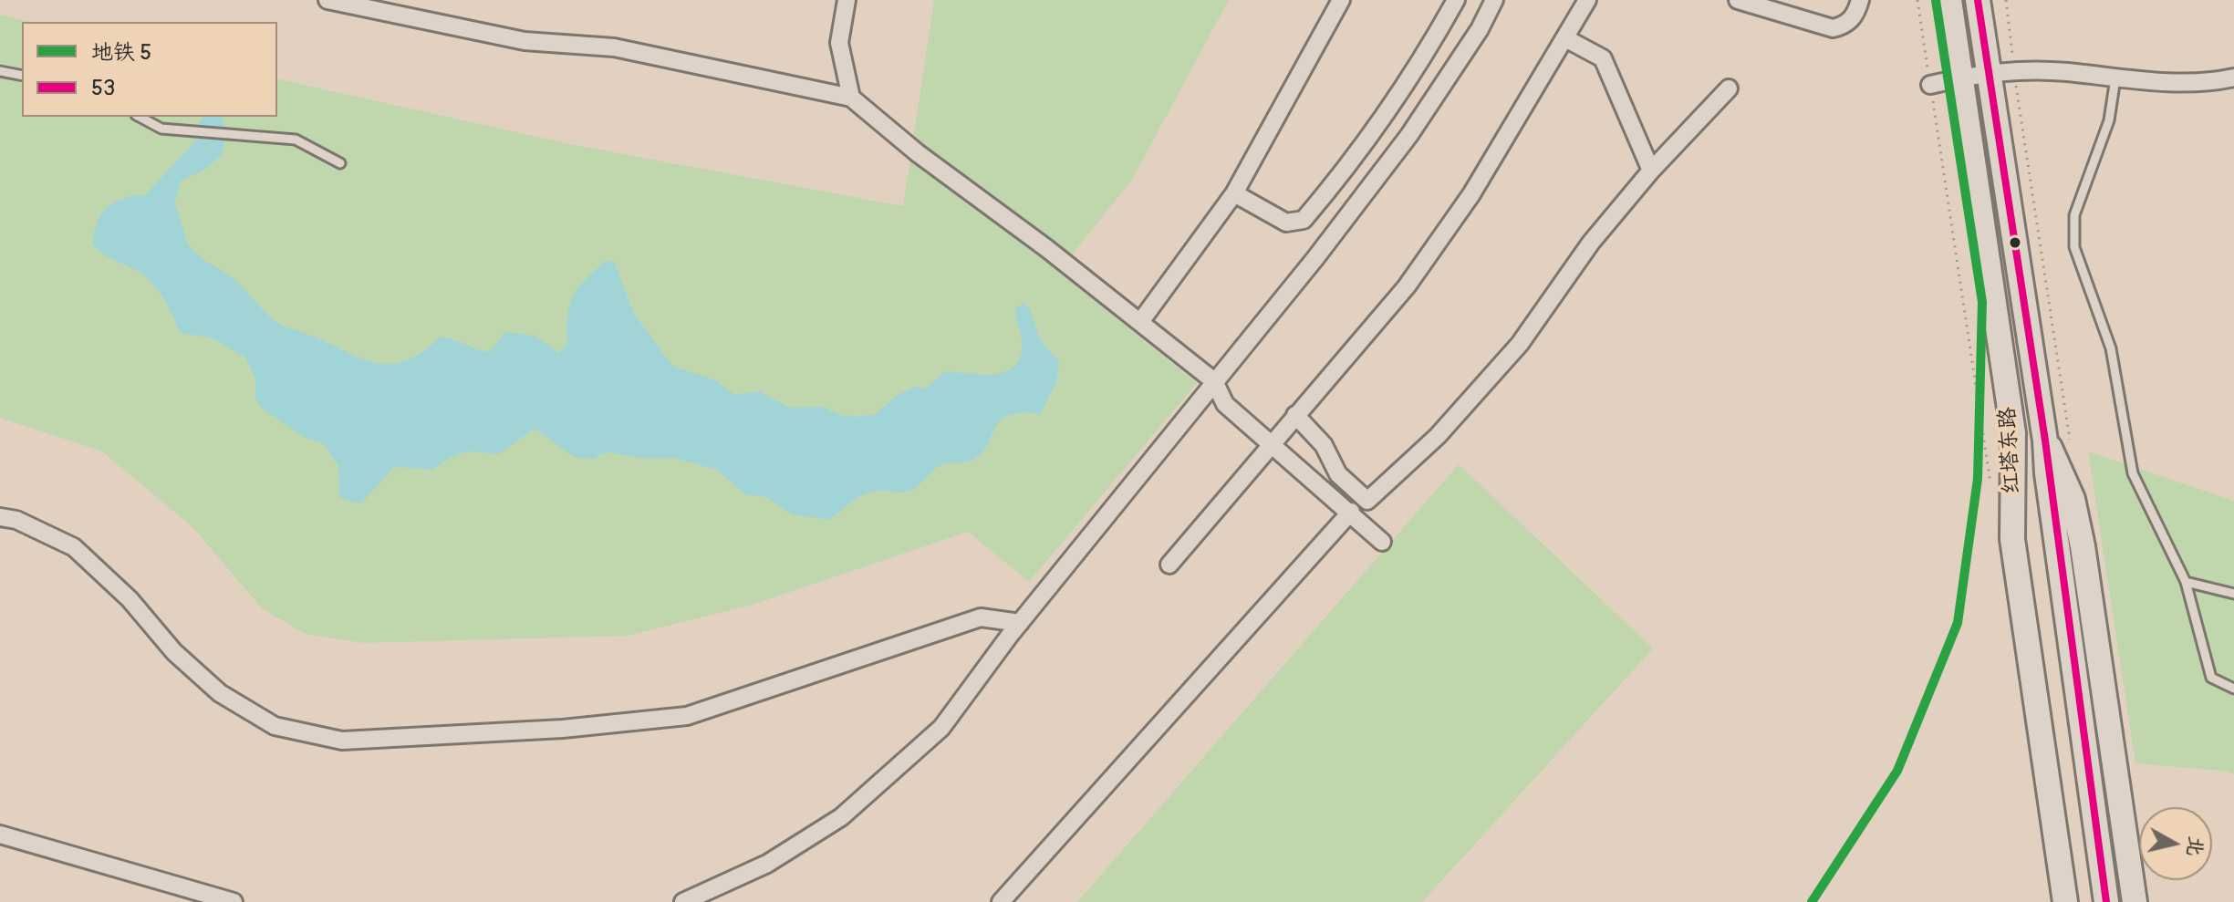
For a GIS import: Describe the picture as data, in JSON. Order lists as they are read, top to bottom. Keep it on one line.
{"streets":{"main road":["红塔东路"]},"lines":["metro line 5","transit line 53"],"legend":["地铁 5","53"],"north":"right"}
